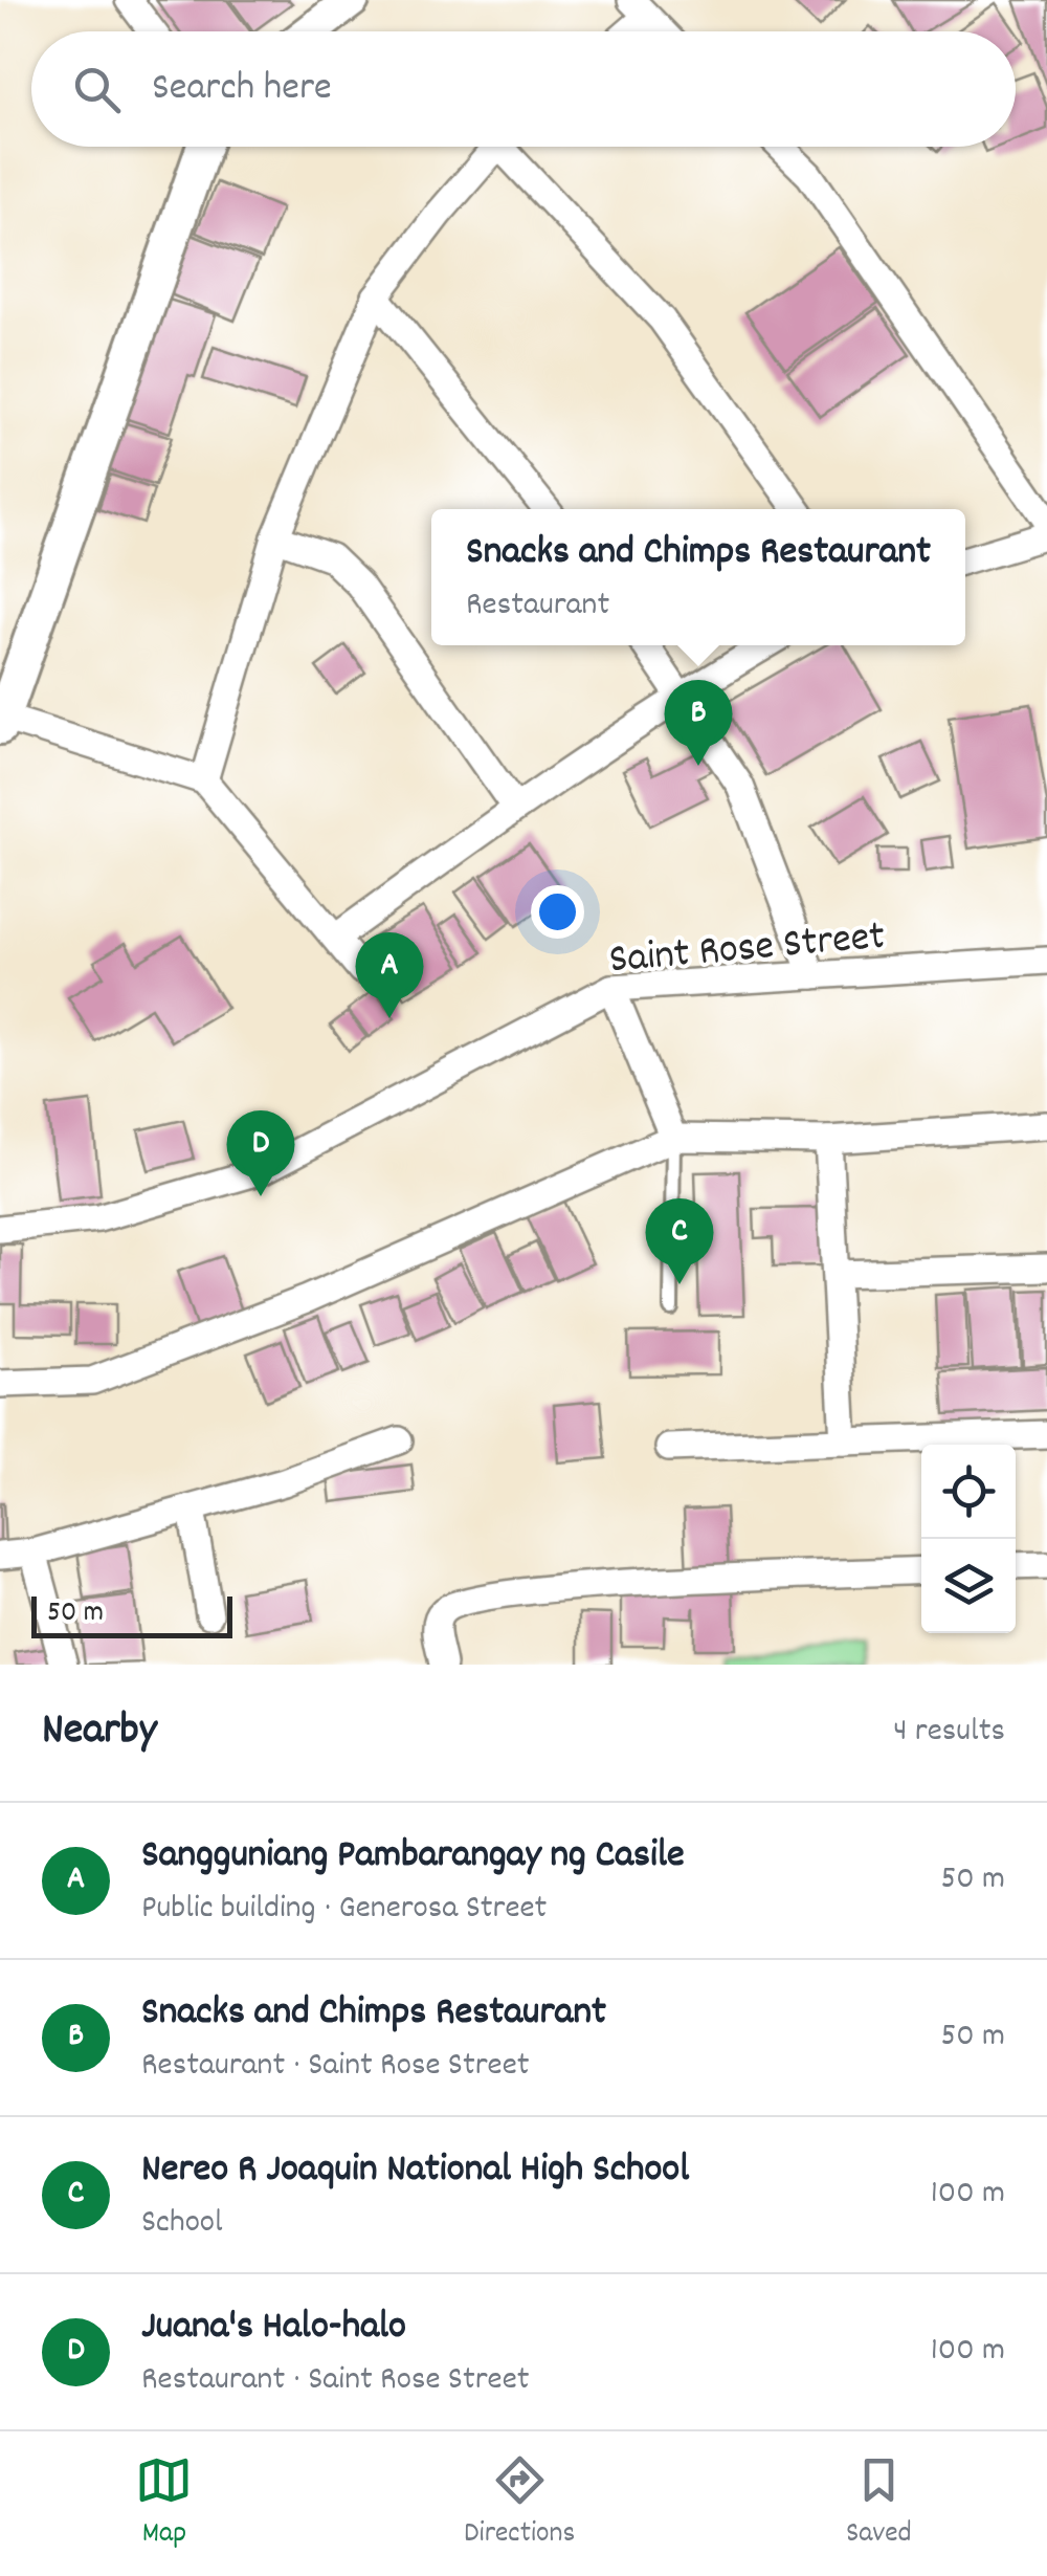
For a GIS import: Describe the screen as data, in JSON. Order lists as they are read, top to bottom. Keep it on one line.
{"streets":{"street":["Saint Rose Street"]},"scale_bar":"50 m","page":{"search":"Search here","popup":["Snacks and Chimps Restaurant","Restaurant"],"pins":["B","A","D","C"],"scale":"50 m","heading":["Nearby","4 results"],"list":[{"mark":"A","name":"Sangguniang Pambarangay ng Casile","note":"Public building · Generosa Street","value":"50 m"},{"mark":"B","name":"Snacks and Chimps Restaurant","note":"Restaurant · Saint Rose Street","value":"50 m"},{"mark":"C","name":"Nereo R Joaquin National High School","note":"School","value":"100 m"},{"mark":"D","name":"Juana's Halo-halo","note":"Restaurant · Saint Rose Street","value":"100 m"}],"nav":["Map","Directions","Saved"]}}
